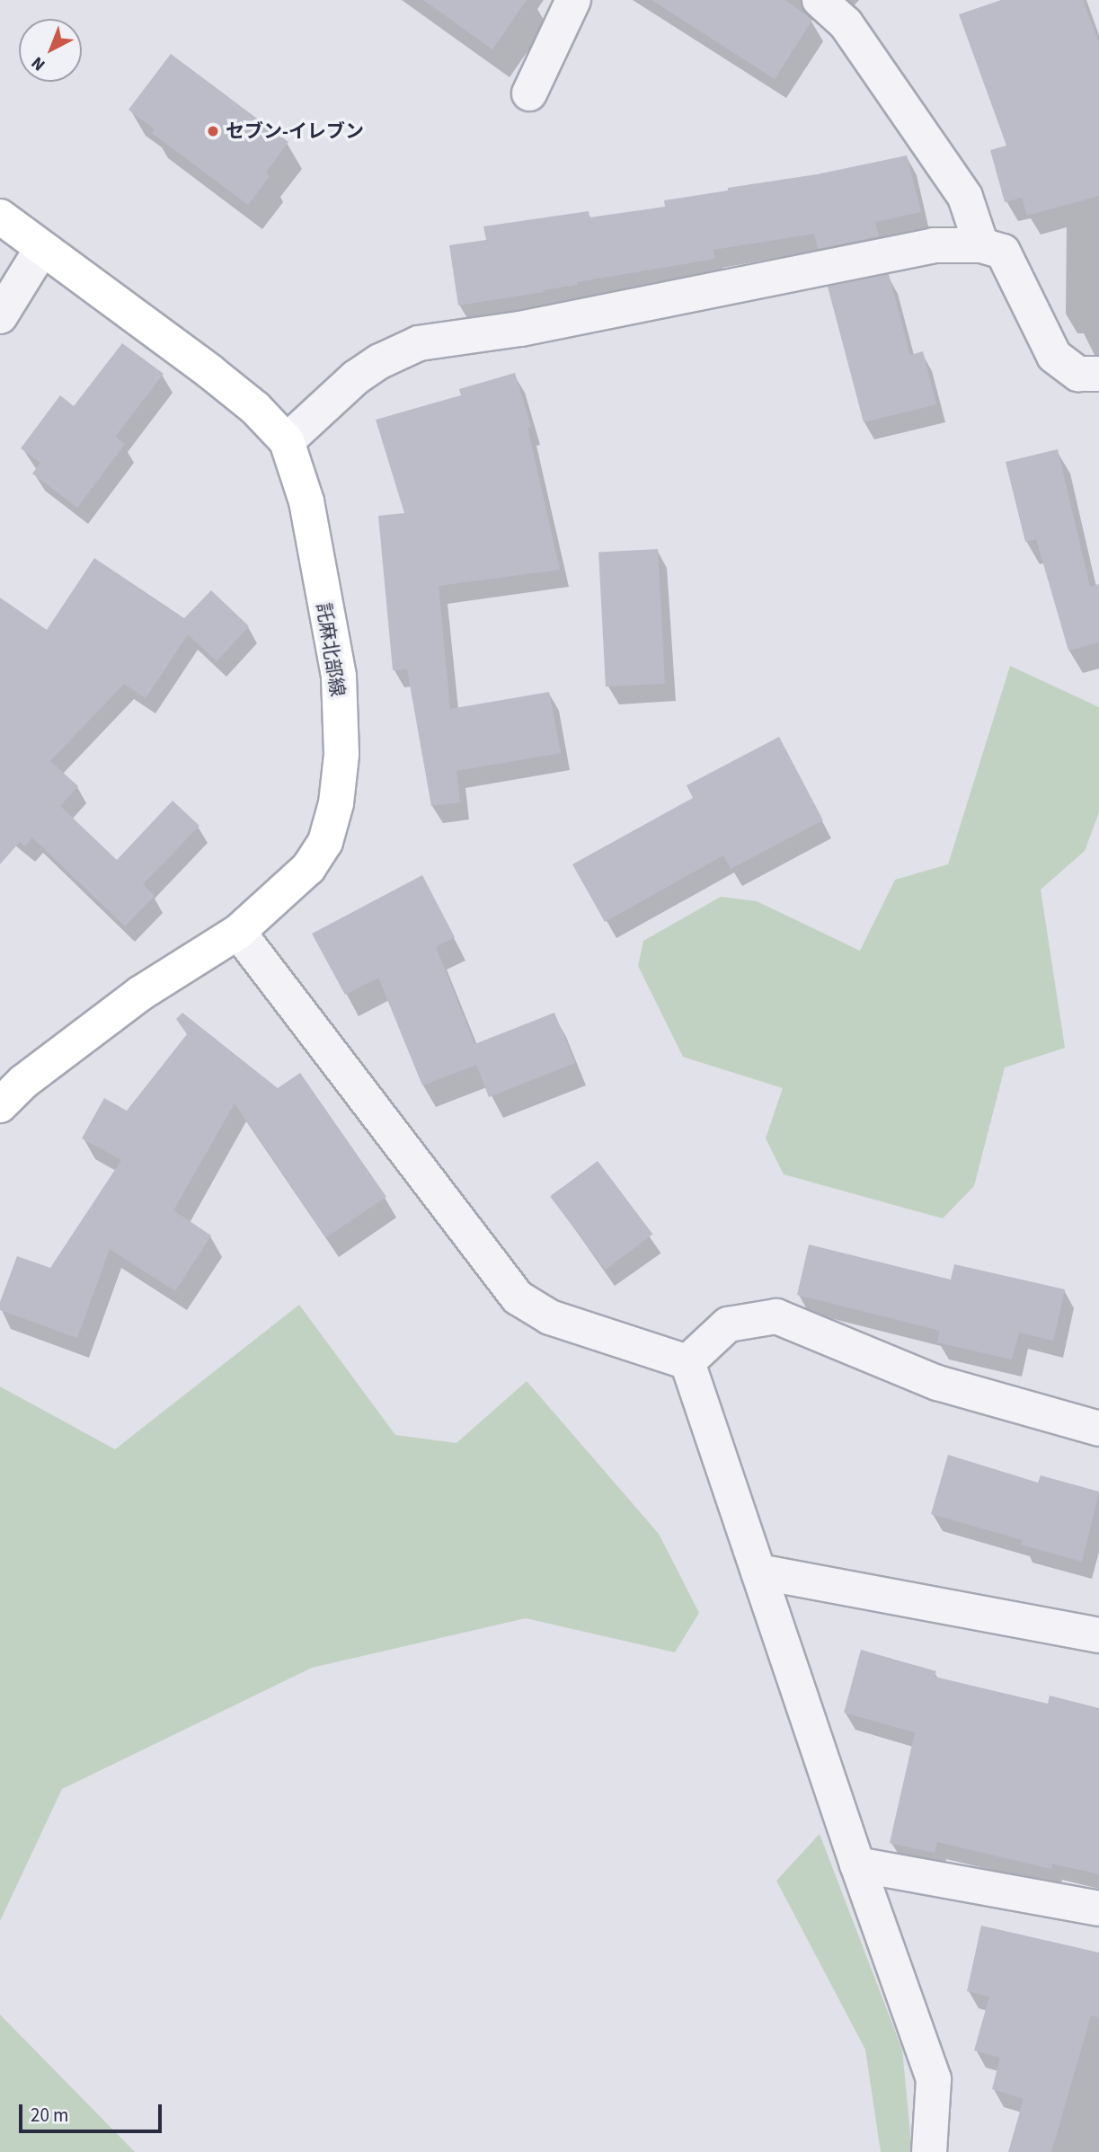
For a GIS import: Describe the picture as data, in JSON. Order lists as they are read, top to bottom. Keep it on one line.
{"streets":{"main road":["託麻北部線"]},"places":["セブン-イレブン"],"scale_bar":"20 m","north":"bottom left"}
